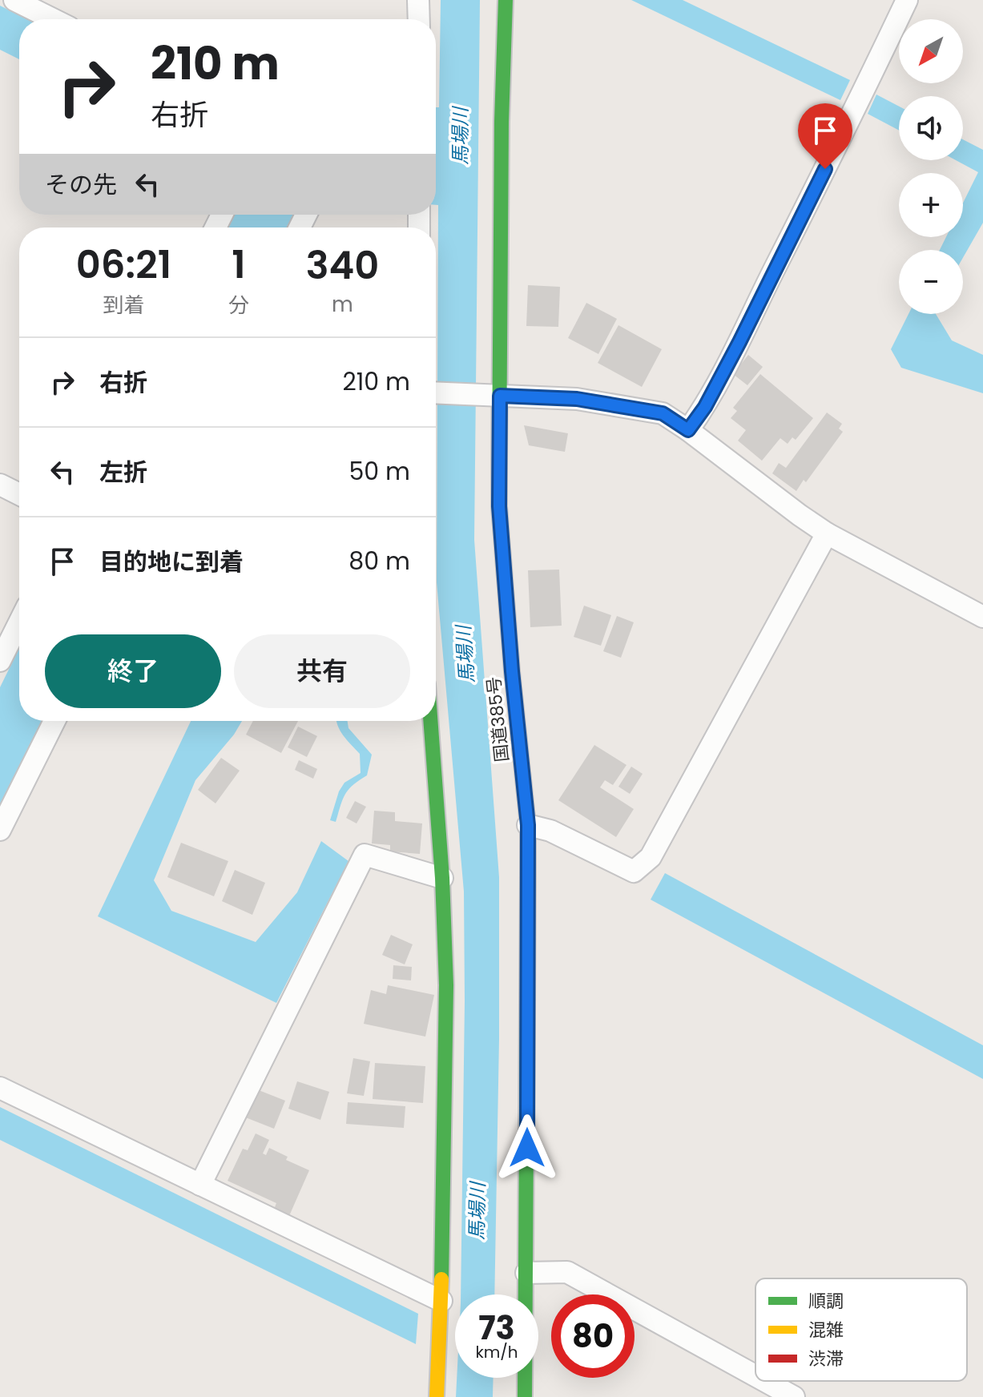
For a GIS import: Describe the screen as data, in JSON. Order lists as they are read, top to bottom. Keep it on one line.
{"streets":{"main road":["国道385号"]},"water":["馬場川"],"legend":["順調","混雑","渋滞"],"north":"bottom left","page":{"map_buttons":["+","−"],"turn":["210 m","右折"],"then":"その先","eta":["06:21","到着","1","分","340","m"],"list":[{"name":"右折","value":"210 m"},{"name":"左折","value":"50 m"},{"name":"目的地に到着","value":"80 m"}],"buttons":["終了","共有"],"speed":"73 km/h","limit":"80"}}
